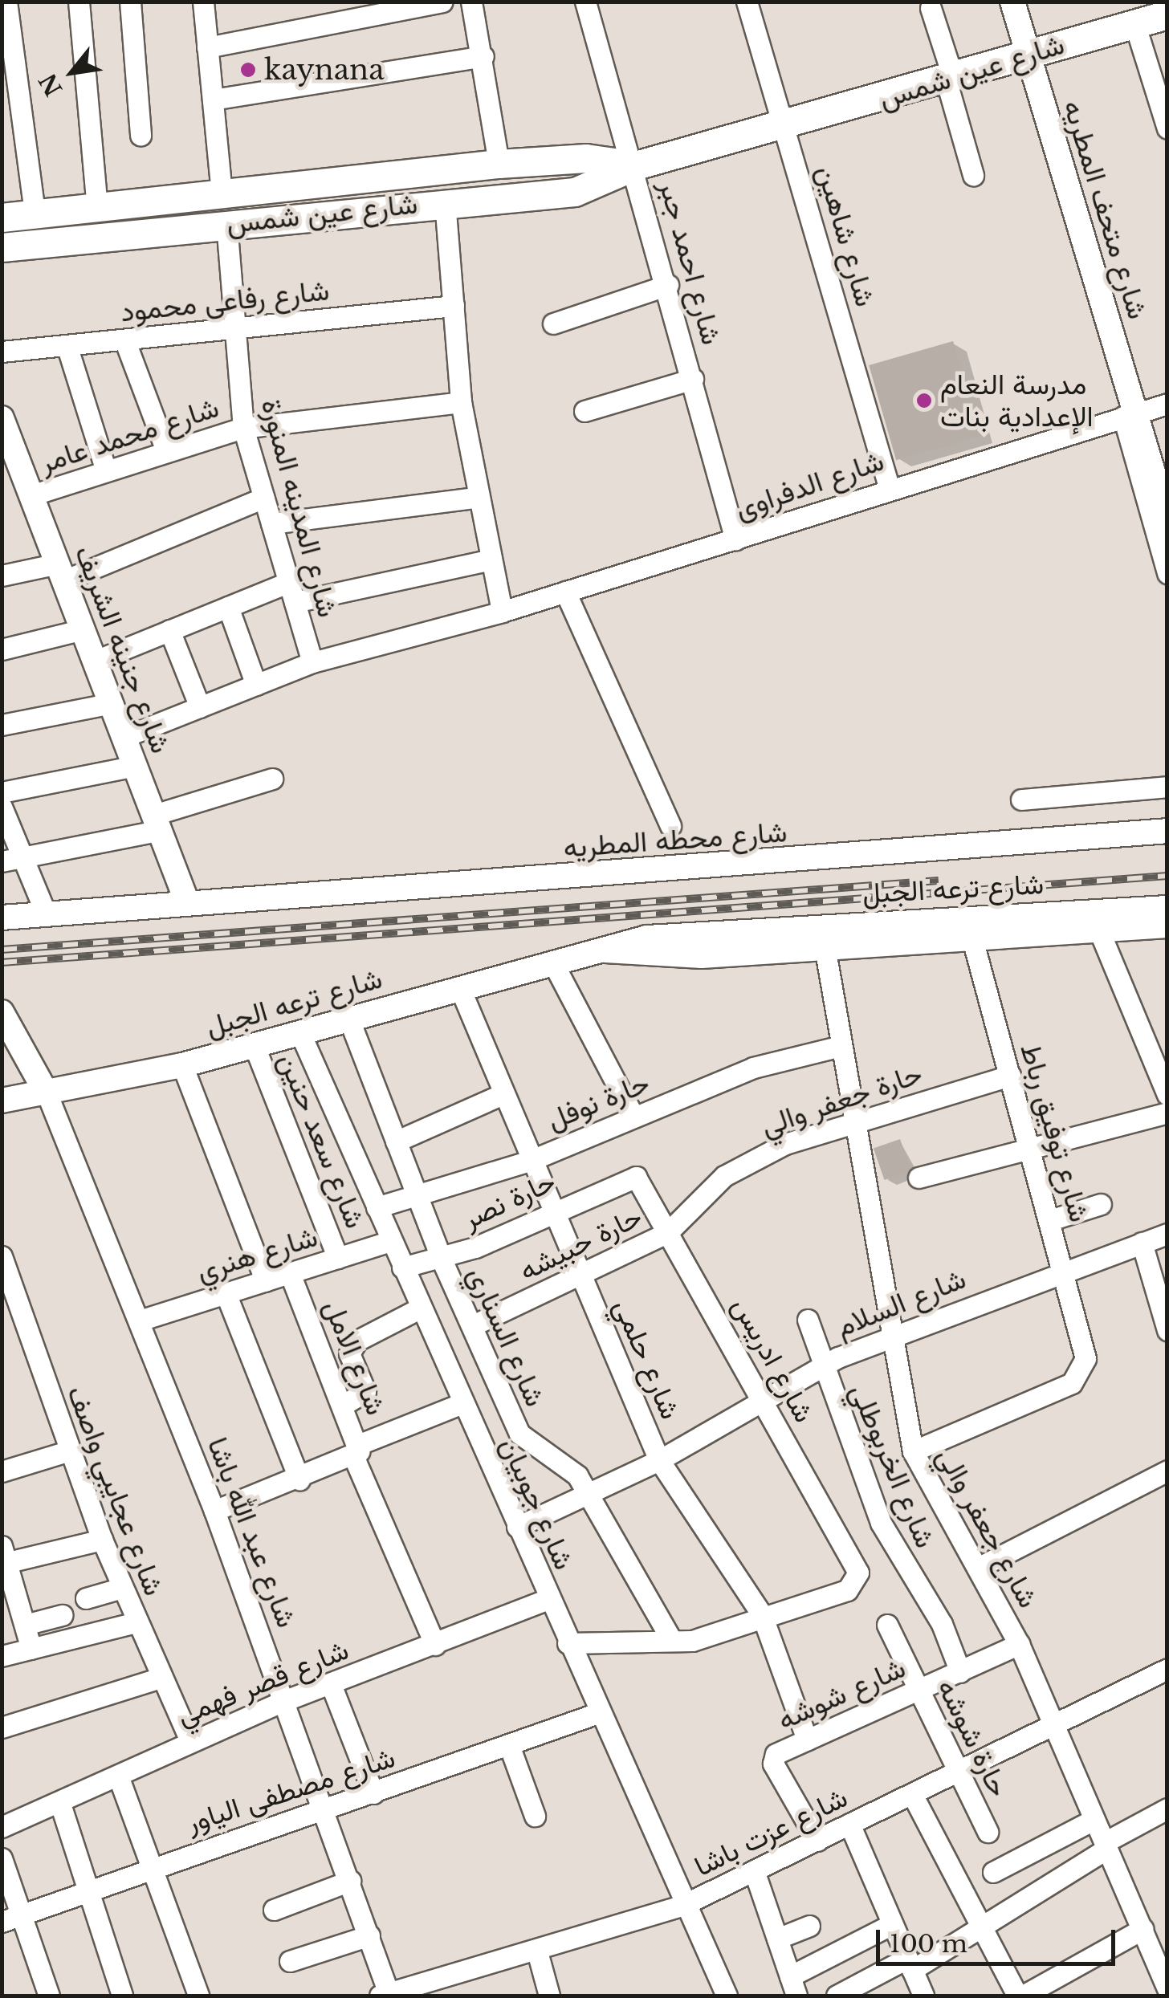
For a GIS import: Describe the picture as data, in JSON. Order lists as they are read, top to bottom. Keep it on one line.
{"streets":{"main road":["شارع عين شمس"],"street":["شارع متحف المطريه","شارع شاهين","شارع احمد جبر","شارع رفاعى محمود","شارع محمد عامر","شارع الدفراوى","شارع المدينه المنورة","شارع جنينه الشريف","شارع محطه المطريه","شارع ترعه الجبل","حارة جعفر والي","حارة نوفل","شارع توفيق رباط","شارع سعد حنين","حارة نصر","حارة حبيشه","شارع هنري","شارع السلام","شارع السناري","شارع الامل","شارع حلمي","شارع ادريس","شارع الخربوطلي","شارع عجايبي واصف","شارع جوبيان","شارع جعفر والي","شارع عبد الله باشا","شارع قصر فهمي","شارع شوشه","حارة شوشه","شارع مصطفى الياور","شارع عزت باشا"]},"crossings":[["شارع عين شمس","شارع متحف المطريه"],["شارع عين شمس","شارع شاهين"],["شارع عين شمس","شارع احمد جبر"],["شارع عين شمس","شارع المدينه المنورة"],["شارع متحف المطريه","شارع الدفراوى"],["شارع شاهين","شارع الدفراوى"],["شارع احمد جبر","شارع الدفراوى"],["شارع رفاعى محمود","شارع المدينه المنورة"],["شارع محمد عامر","شارع المدينه المنورة"],["شارع محمد عامر","شارع جنينه الشريف"],["شارع الدفراوى","شارع المدينه المنورة"],["شارع الدفراوى","شارع جنينه الشريف"],["شارع جنينه الشريف","شارع محطه المطريه"],["شارع ترعه الجبل","شارع توفيق رباط"],["شارع ترعه الجبل","شارع سعد حنين"],["شارع ترعه الجبل","شارع السناري"],["شارع ترعه الجبل","شارع حلمي"],["شارع ترعه الجبل","شارع جوبيان"],["شارع ترعه الجبل","شارع جعفر والي"],["شارع ترعه الجبل","شارع عبد الله باشا"],["حارة جعفر والي","شارع توفيق رباط"],["حارة جعفر والي","حارة حبيشه"],["حارة جعفر والي","شارع ادريس"],["حارة جعفر والي","شارع جعفر والي"],["حارة نوفل","شارع السناري"],["حارة نوفل","شارع حلمي"],["حارة نوفل","شارع جوبيان"],["حارة نوفل","شارع جعفر والي"],["شارع توفيق رباط","شارع السلام"],["شارع توفيق رباط","شارع جعفر والي"],["شارع سعد حنين","شارع هنري"],["حارة نصر","شارع السناري"],["حارة نصر","شارع حلمي"],["حارة نصر","شارع ادريس"],["حارة نصر","شارع جوبيان"],["حارة حبيشه","شارع السناري"],["حارة حبيشه","شارع حلمي"],["حارة حبيشه","شارع ادريس"],["شارع هنري","شارع الامل"],["شارع هنري","شارع جوبيان"],["شارع هنري","شارع عبد الله باشا"],["شارع السلام","شارع السناري"],["شارع السلام","شارع حلمي"],["شارع السلام","شارع ادريس"],["شارع السلام","شارع الخربوطلي"],["شارع السلام","شارع جوبيان"],["شارع السلام","شارع جعفر والي"],["شارع الامل","شارع عبد الله باشا"],["شارع حلمي","شارع ادريس"],["شارع حلمي","شارع شوشه"],["شارع الخربوطلي","شارع شوشه"],["شارع عجايبي واصف","شارع قصر فهمي"],["شارع جوبيان","شارع قصر فهمي"],["شارع جوبيان","شارع مصطفى الياور"],["شارع جوبيان","شارع عزت باشا"],["شارع جعفر والي","شارع شوشه"],["شارع جعفر والي","شارع عزت باشا"],["شارع عبد الله باشا","شارع قصر فهمي"],["شارع عبد الله باشا","شارع مصطفى الياور"],["شارع عبد الله باشا","شارع عزت باشا"],["شارع شوشه","حارة شوشه"],["شارع شوشه","شارع عزت باشا"],["حارة شوشه","شارع عزت باشا"]],"places":["kaynana","مدرسة النعام الإعدادية بنات"],"scale_bar":"100 m","north":"bottom left"}
